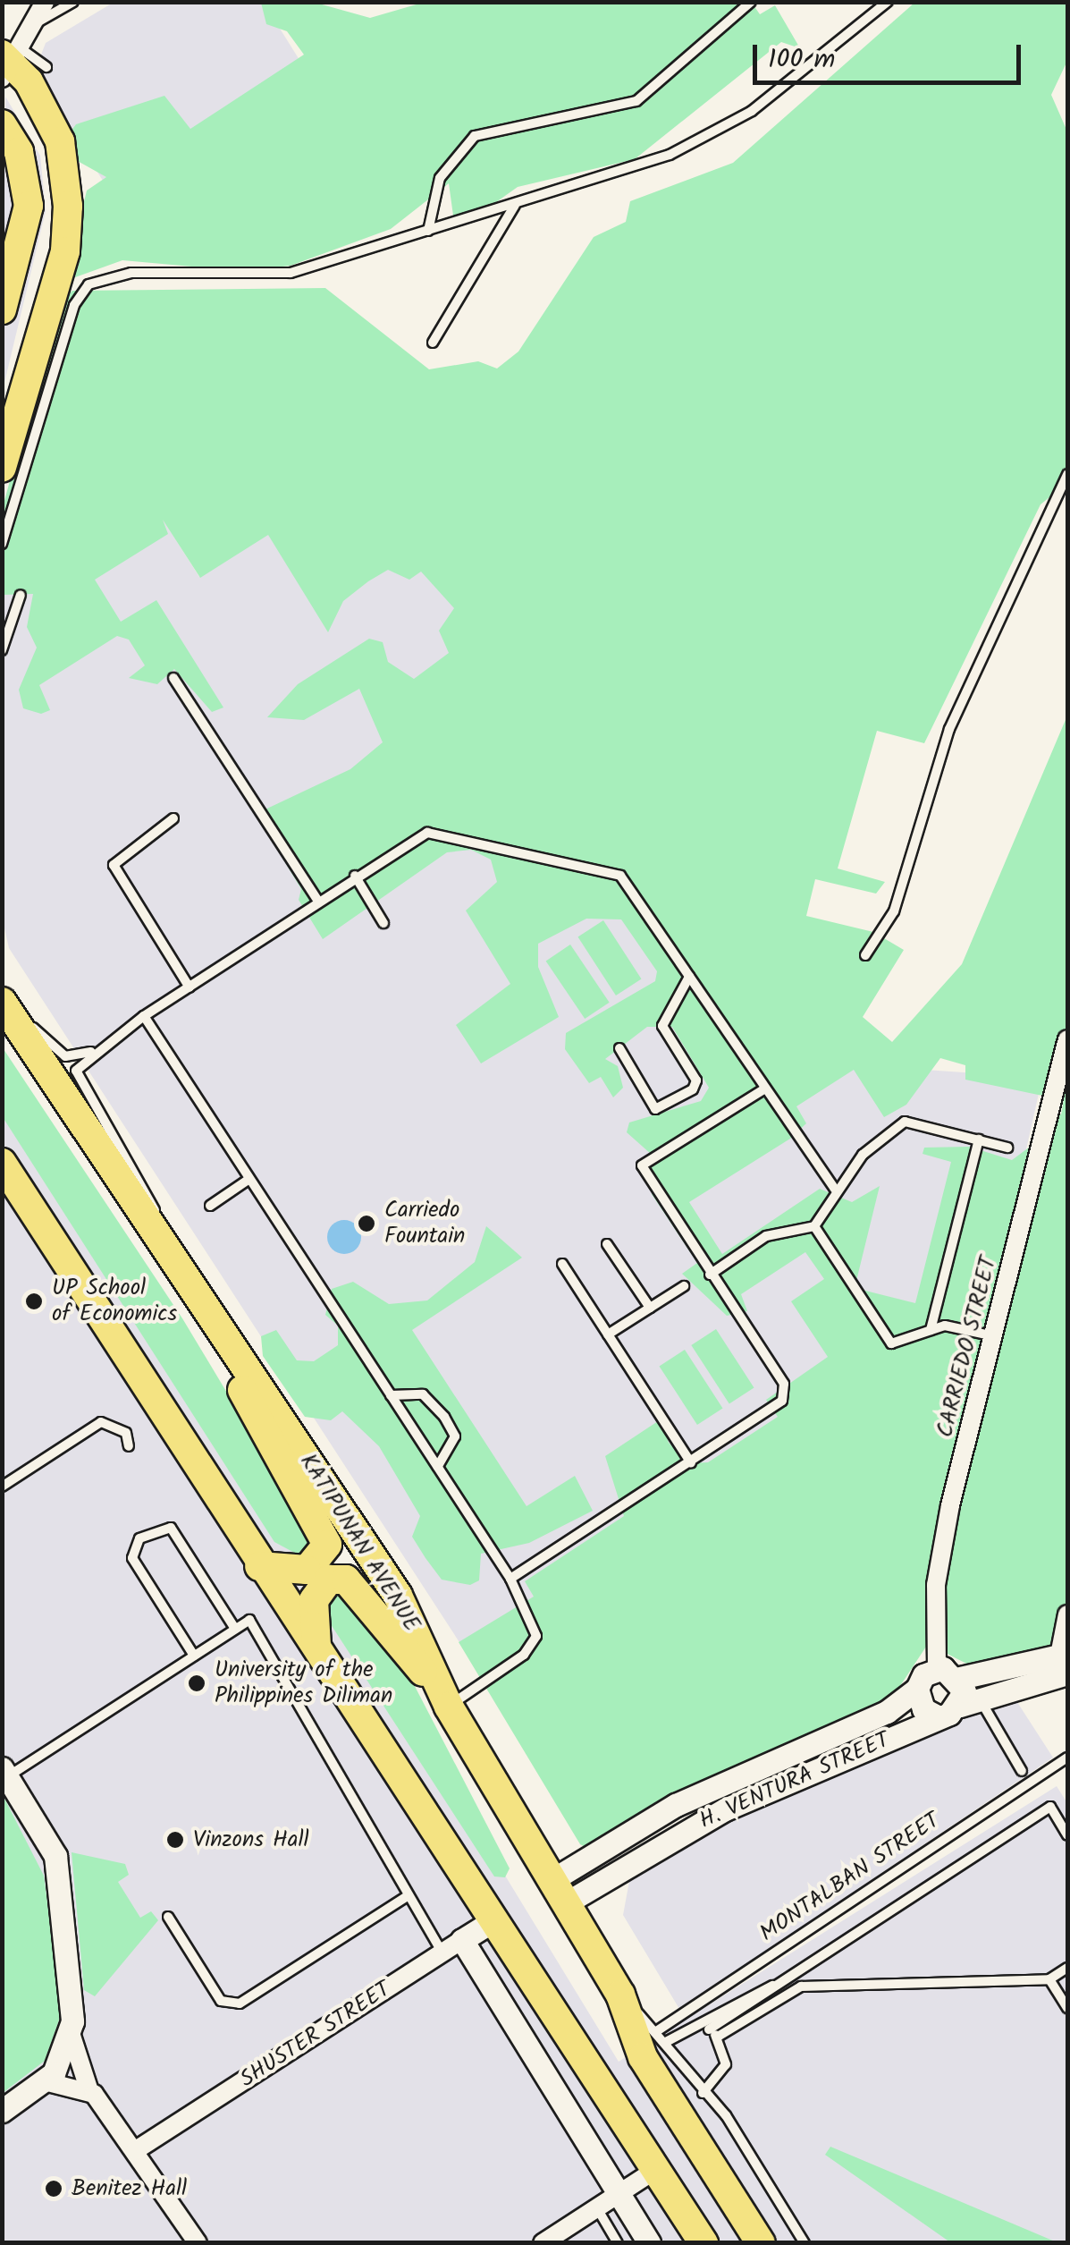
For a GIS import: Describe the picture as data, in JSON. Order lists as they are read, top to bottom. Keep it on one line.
{"streets":{"main road":["KATIPUNAN AVENUE"],"street":["CARRIEDO STREET","H. VENTURA STREET","SHUSTER STREET"],"lane":["MONTALBAN STREET"]},"crossings":[["CARRIEDO STREET","H. VENTURA STREET"],["KATIPUNAN AVENUE","H. VENTURA STREET"]],"places":["Carriedo Fountain","UP School of Economics","University of the Philippines Diliman","Vinzons Hall","Benitez Hall"],"scale_bar":"100 m"}
